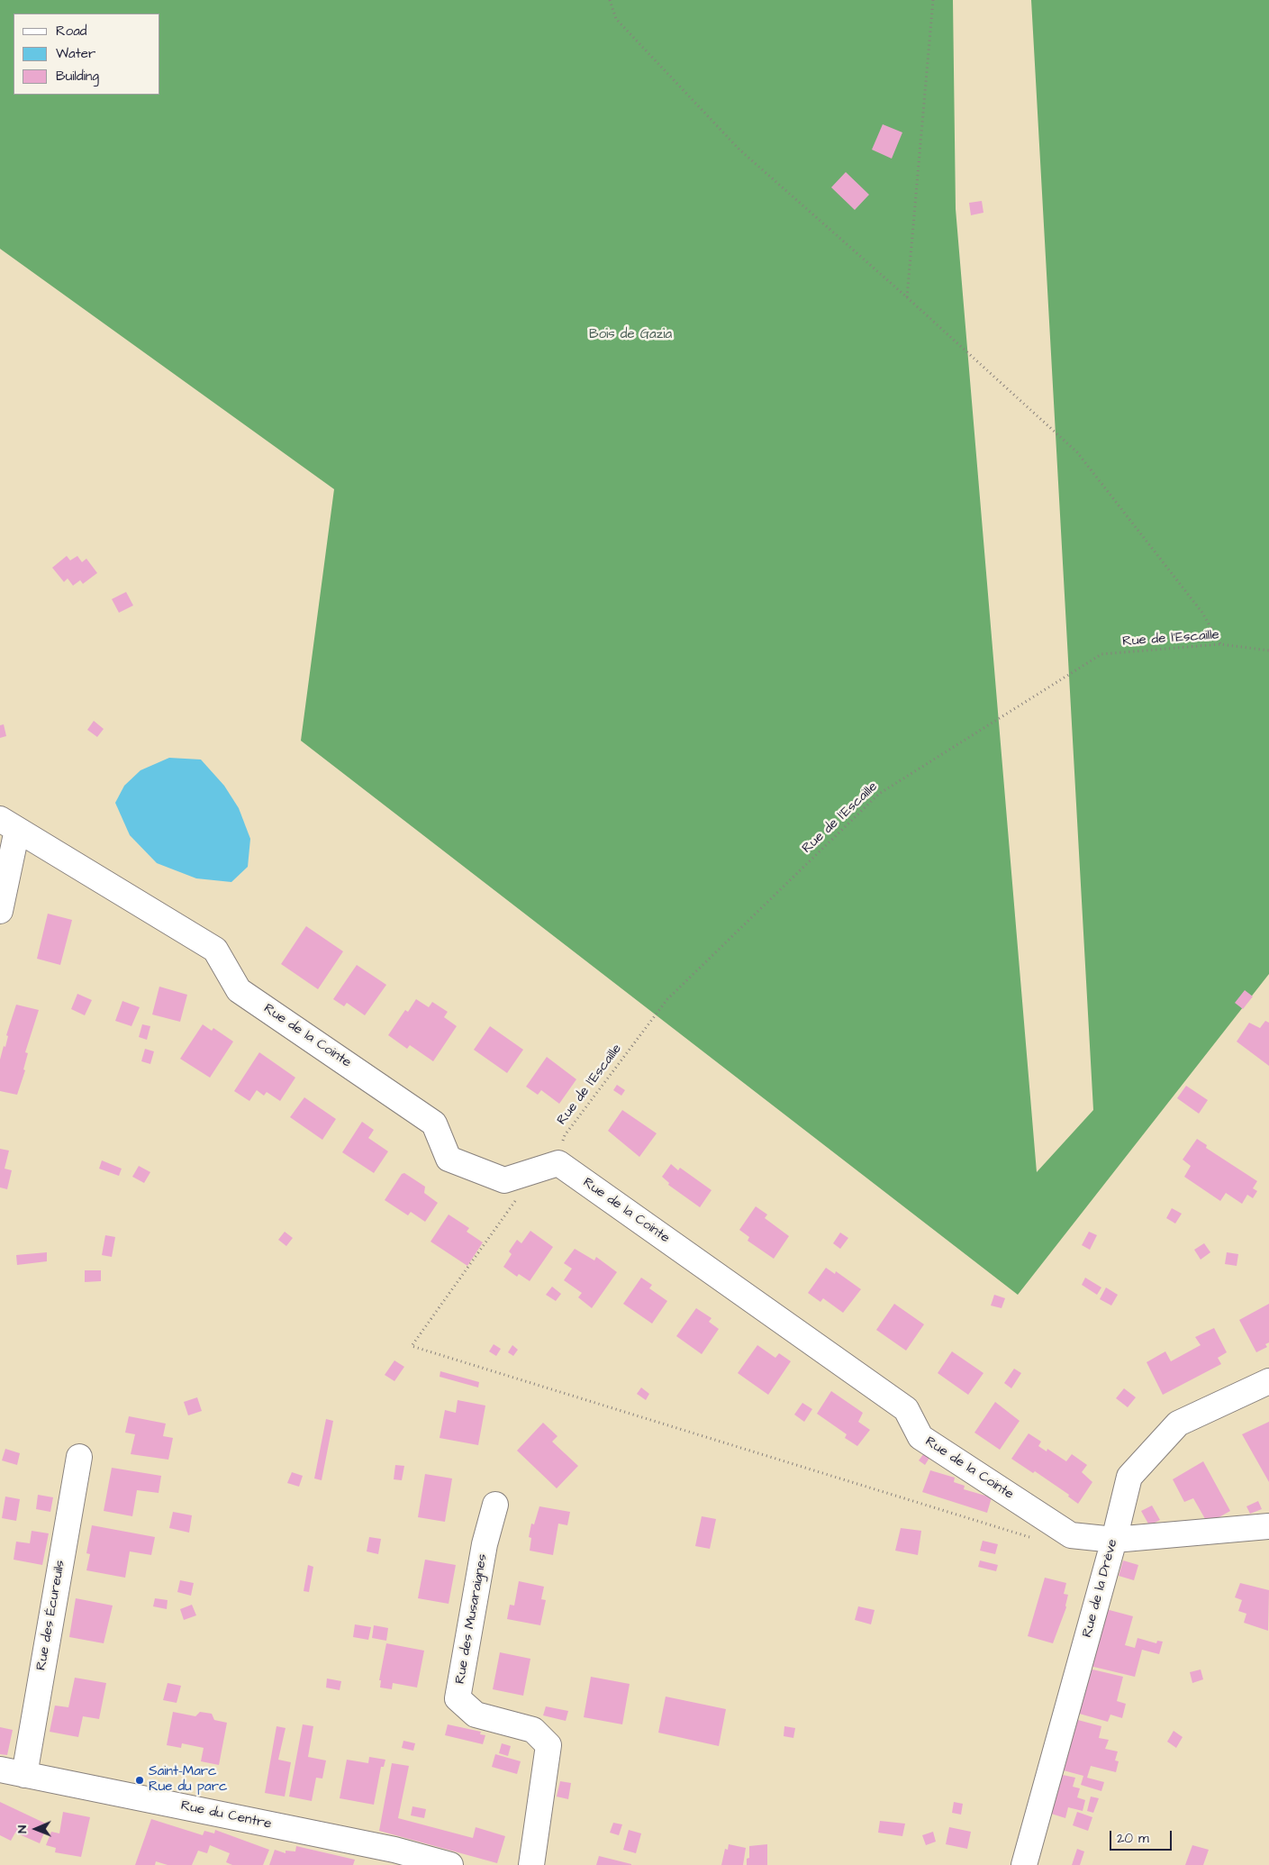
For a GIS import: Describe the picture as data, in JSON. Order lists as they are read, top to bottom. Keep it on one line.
{"streets":{"street":["Rue de la Cointe","Rue de la Drève","Rue des Écureuils","Rue des Musaraignes","Rue du Centre"],"path":["Rue de l'Escaille"]},"crossings":[["Rue de l'Escaille","Rue de la Cointe"],["Rue de la Cointe","Rue de la Drève"],["Rue des Écureuils","Rue du Centre"]],"parks":["Bois de Gazia"],"places":["Saint-Marc Rue du parc"],"legend":["Road","Water","Building"],"scale_bar":"20 m","north":"left"}
